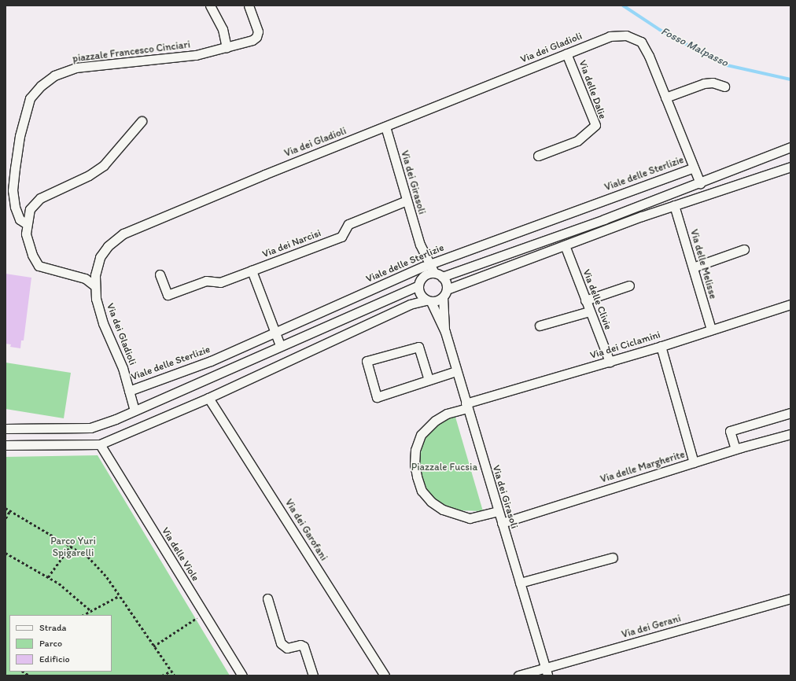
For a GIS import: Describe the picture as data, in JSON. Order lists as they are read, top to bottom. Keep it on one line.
{"streets":{"street":["Via dei Gladioli","piazzale Francesco Cinciari","Via delle Dalie","Viale delle Sterlizie","Via dei Girasoli","Via dei Narcisi","Via delle Melisse","Via delle Clivie","Via dei Ciclamini","Via delle Margherite","Via dei Garofani","Via delle Viole","Via dei Gerani"]},"crossings":[["Via dei Gladioli","Via delle Dalie"],["Via dei Gladioli","Viale delle Sterlizie"],["Via dei Gladioli","Via dei Girasoli"],["Viale delle Sterlizie","Via dei Girasoli"],["Via dei Girasoli","Via dei Narcisi"],["Via dei Girasoli","Via dei Ciclamini"],["Via dei Girasoli","Via delle Margherite"],["Via dei Girasoli","Via dei Gerani"],["Via delle Melisse","Via dei Ciclamini"],["Via delle Clivie","Via dei Ciclamini"]],"water":["Fosso Malpasso"],"parks":["Piazzale Fucsia","Parco Yuri Spigarelli"],"legend":["Strada","Parco","Edificio"]}
